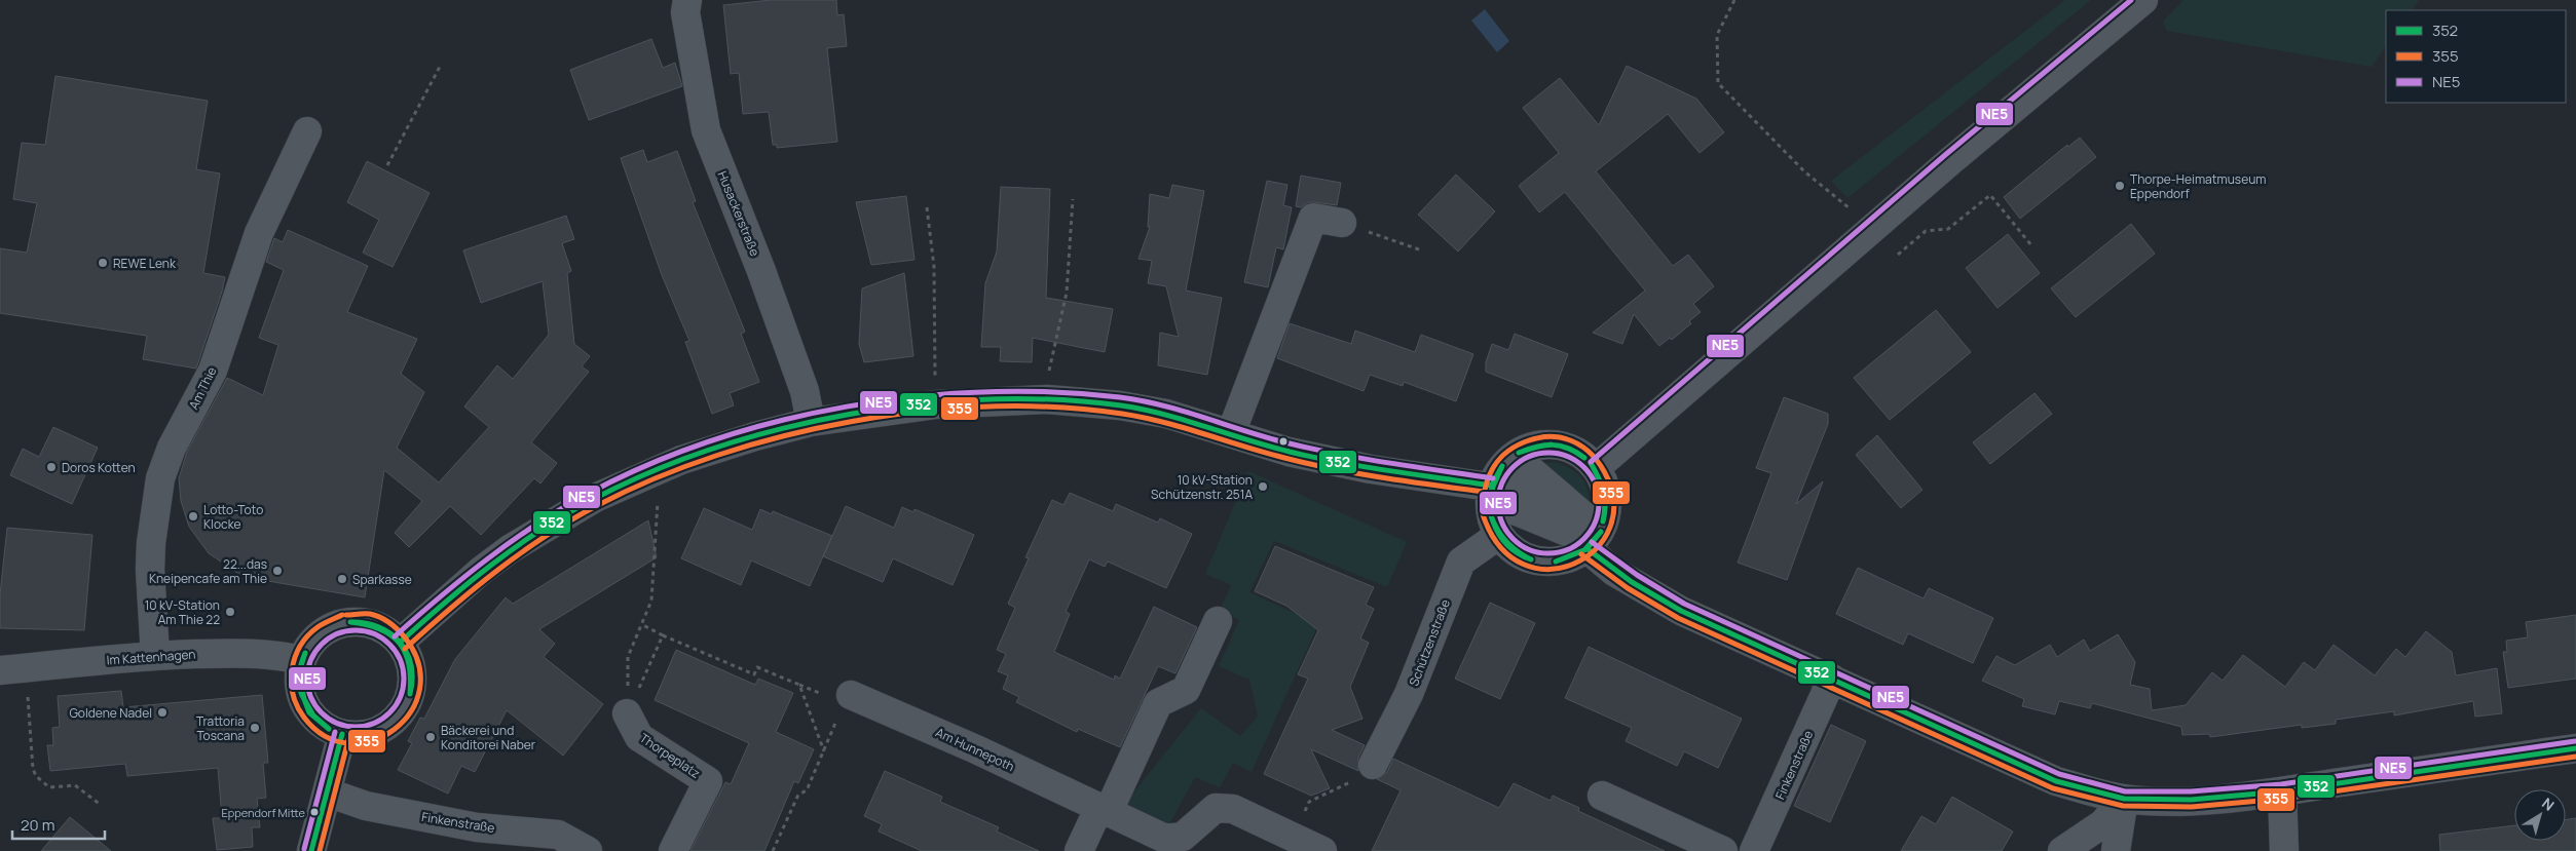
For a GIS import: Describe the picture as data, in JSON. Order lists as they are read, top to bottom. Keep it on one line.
{"streets":{"street":["Husackerstraße","Am Thie","Schützenstraße","Im Kattenhagen","Am Hunnepoth","Thorpeplatz","Finkenstraße"]},"crossings":[["Am Thie","Im Kattenhagen"]],"places":["Thorpe-Heimatmuseum Eppendorf","REWE Lenk","Doros Kotten","10 kV-Station Schützenstr. 251A","Lotto-Toto Klocke","22...das Kneipencafe am Thie","Sparkasse","10 kV-Station Am Thie 22","Goldene Nadel","Trattoria Toscana","Bäckerei und Konditorei Naber","Eppendorf Mitte"],"lines":["transit line NE5","transit line 352","transit line 355"],"legend":["352","355","NE5"],"scale_bar":"20 m","north":"top right"}
